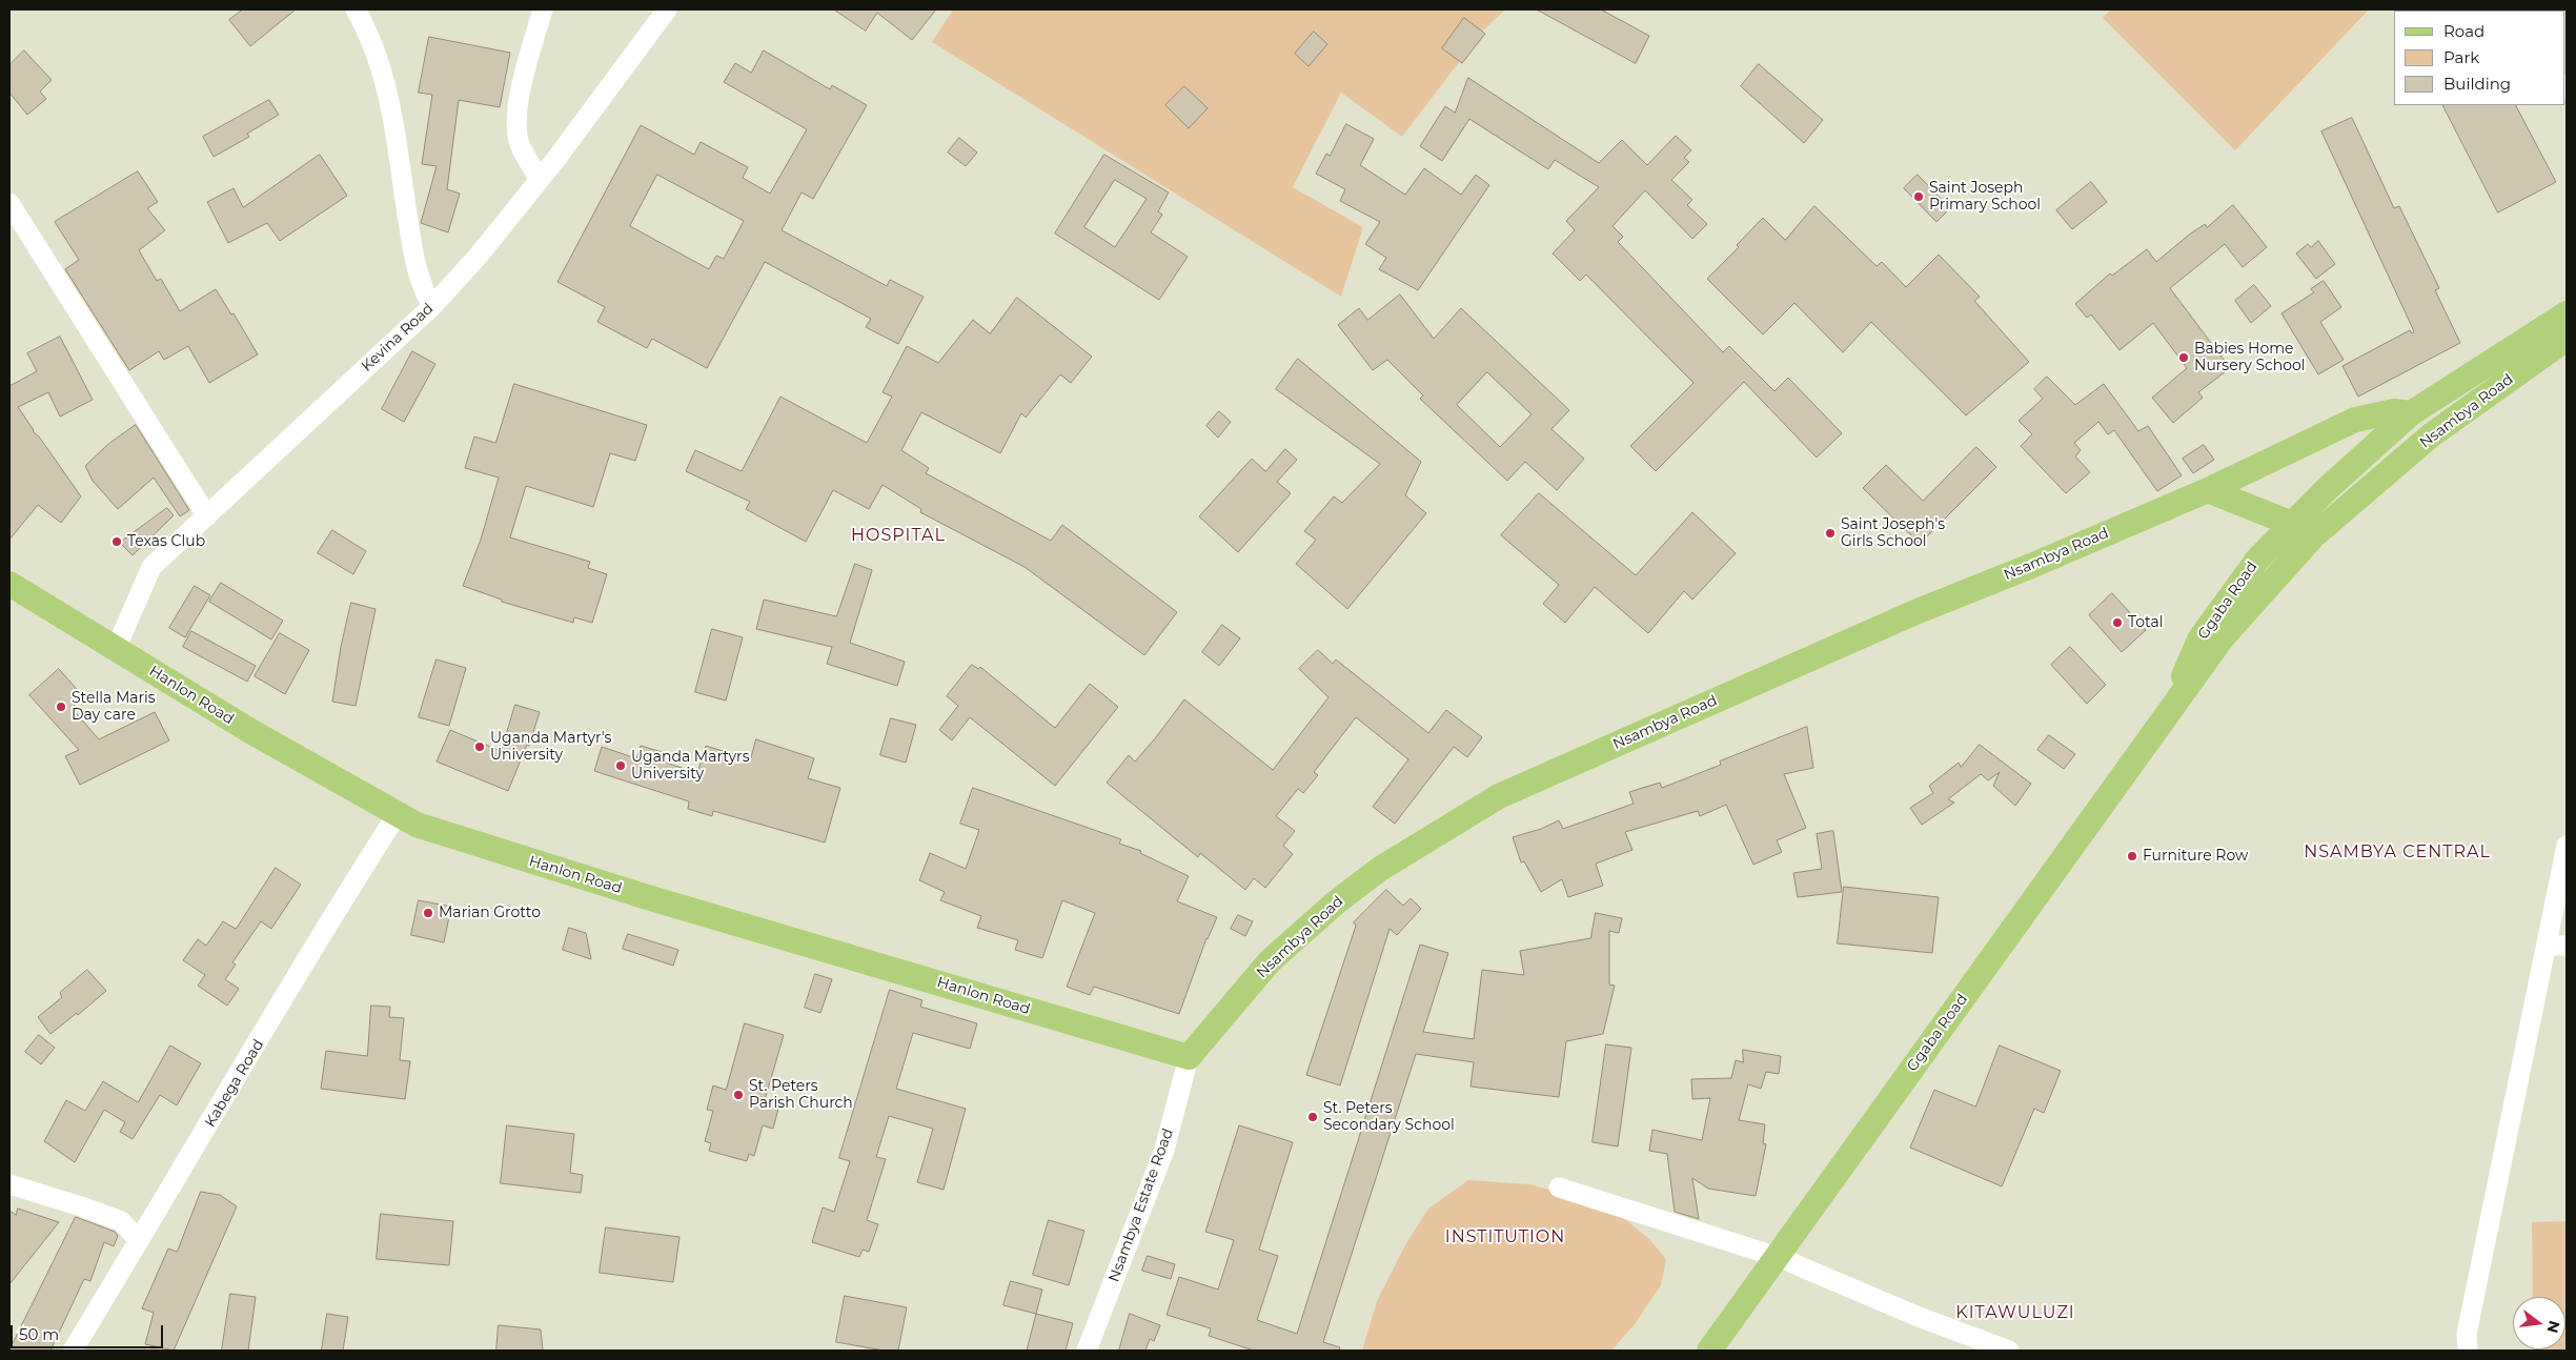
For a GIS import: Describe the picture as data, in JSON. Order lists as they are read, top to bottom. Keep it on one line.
{"streets":{"main road":["Nsambya Road","Ggaba Road","Hanlon Road"],"street":["Kevina Road","Kabega Road","Nsambya Estate Road"]},"crossings":[["Kevina Road","Hanlon Road"],["Nsambya Road","Ggaba Road"],["Nsambya Road","Hanlon Road"],["Nsambya Road","Nsambya Estate Road"],["Hanlon Road","Kabega Road"],["Hanlon Road","Nsambya Estate Road"]],"districts":["HOSPITAL","NSAMBYA CENTRAL","INSTITUTION","KITAWULUZI"],"places":["Saint Joseph Primary School","Babies Home Nursery School","Saint Joseph's Girls School","Texas Club","Total","Stella Maris Day care","Uganda Martyr's University","Uganda Martyrs University","Furniture Row","Marian Grotto","St. Peters Parish Church","St. Peters Secondary School"],"legend":["Road","Park","Building"],"scale_bar":"50 m","north":"right"}
